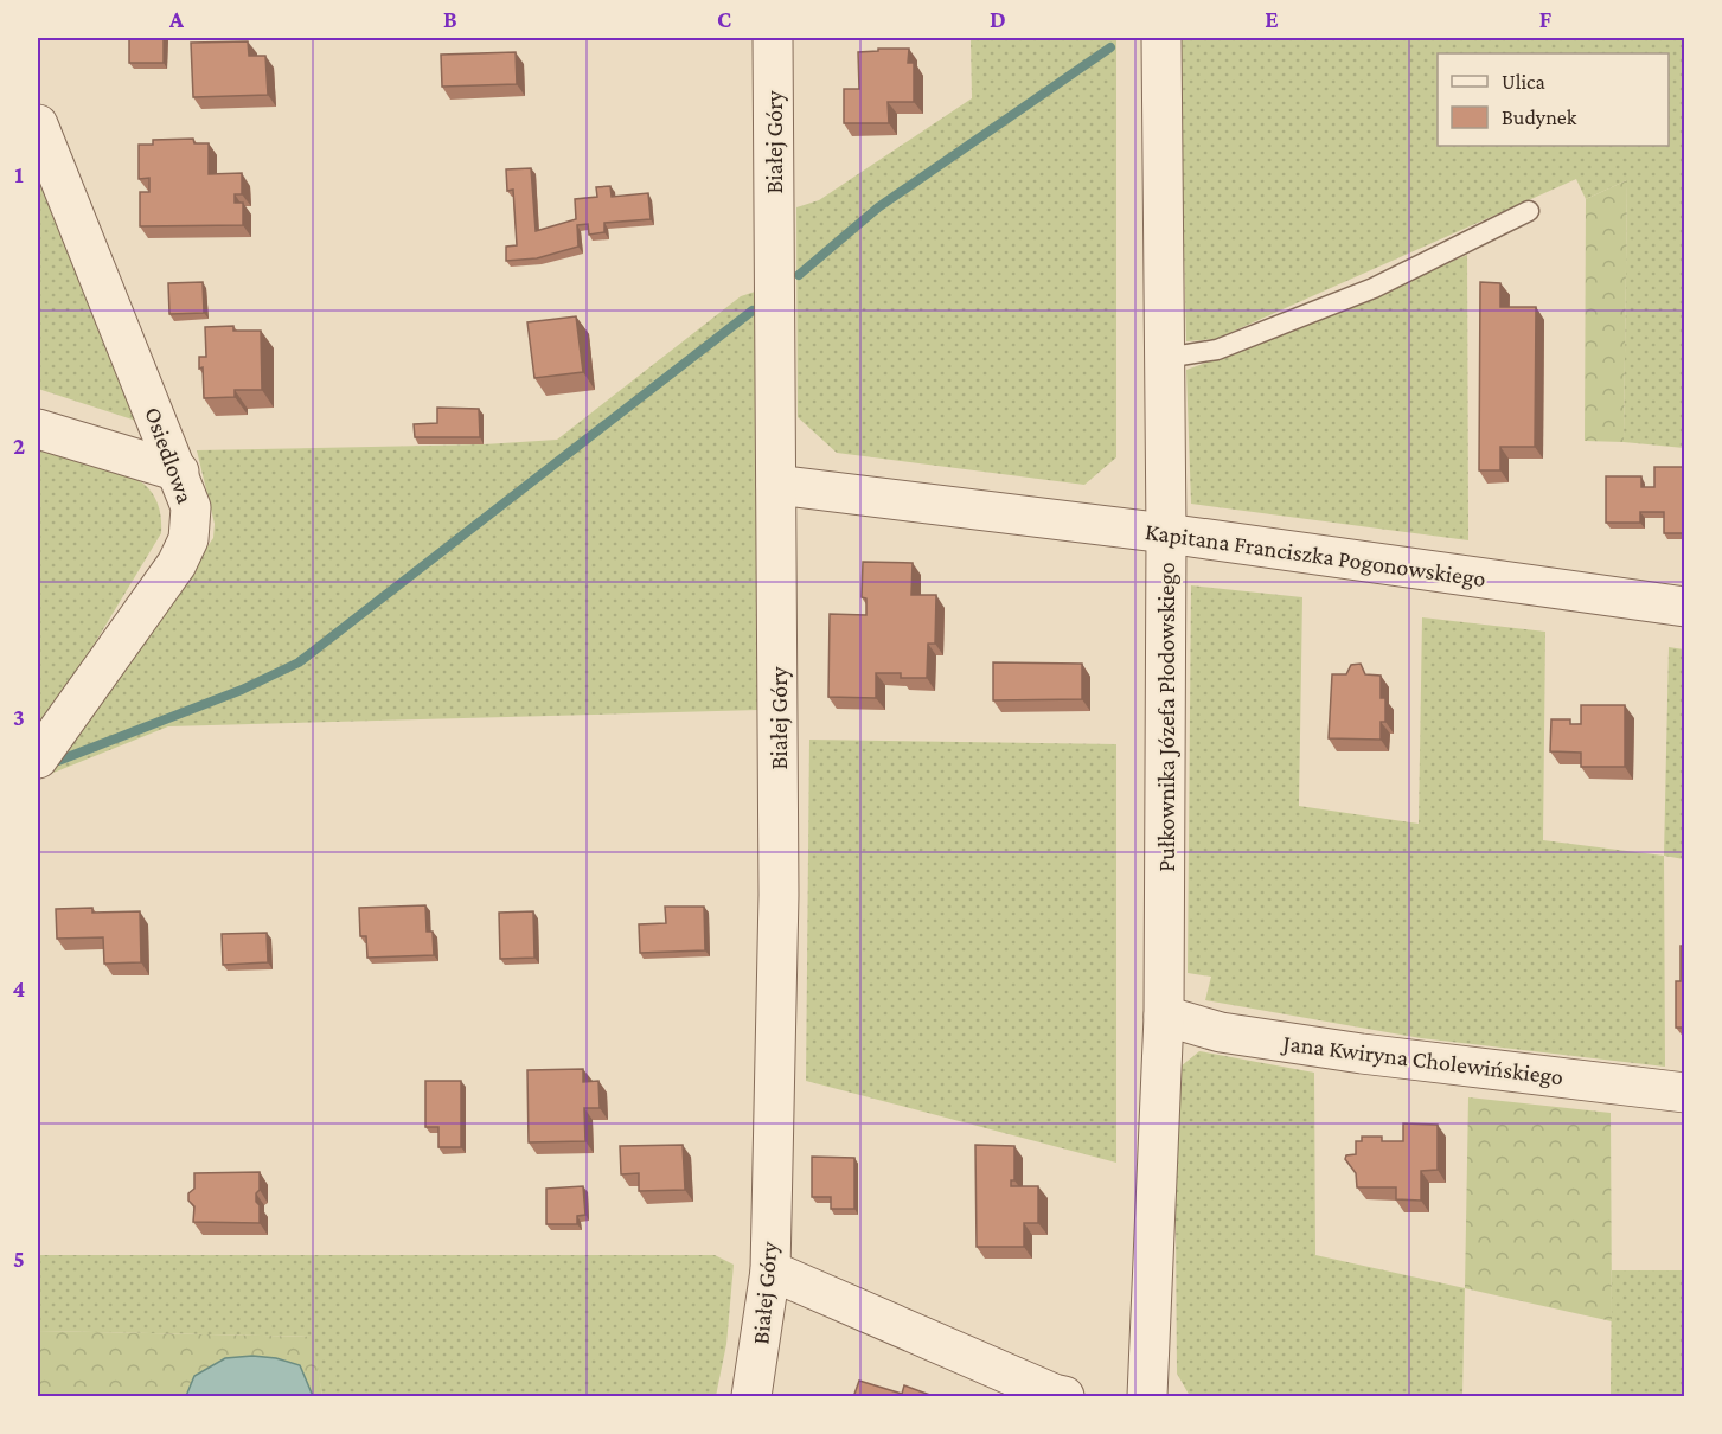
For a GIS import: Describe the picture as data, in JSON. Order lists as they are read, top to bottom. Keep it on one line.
{"streets":{"street":["Białej Góry","Osiedlowa","Kapitana Franciszka Pogonowskiego","Pułkownika Józefa Płodowskiego","Jana Kwiryna Cholewińskiego"]},"crossings":[["Białej Góry","Kapitana Franciszka Pogonowskiego"],["Kapitana Franciszka Pogonowskiego","Pułkownika Józefa Płodowskiego"],["Pułkownika Józefa Płodowskiego","Jana Kwiryna Cholewińskiego"]],"legend":["Ulica","Budynek"],"grid":{"columns":["A","B","C","D","E","F"],"rows":["1","2","3","4","5"]}}
